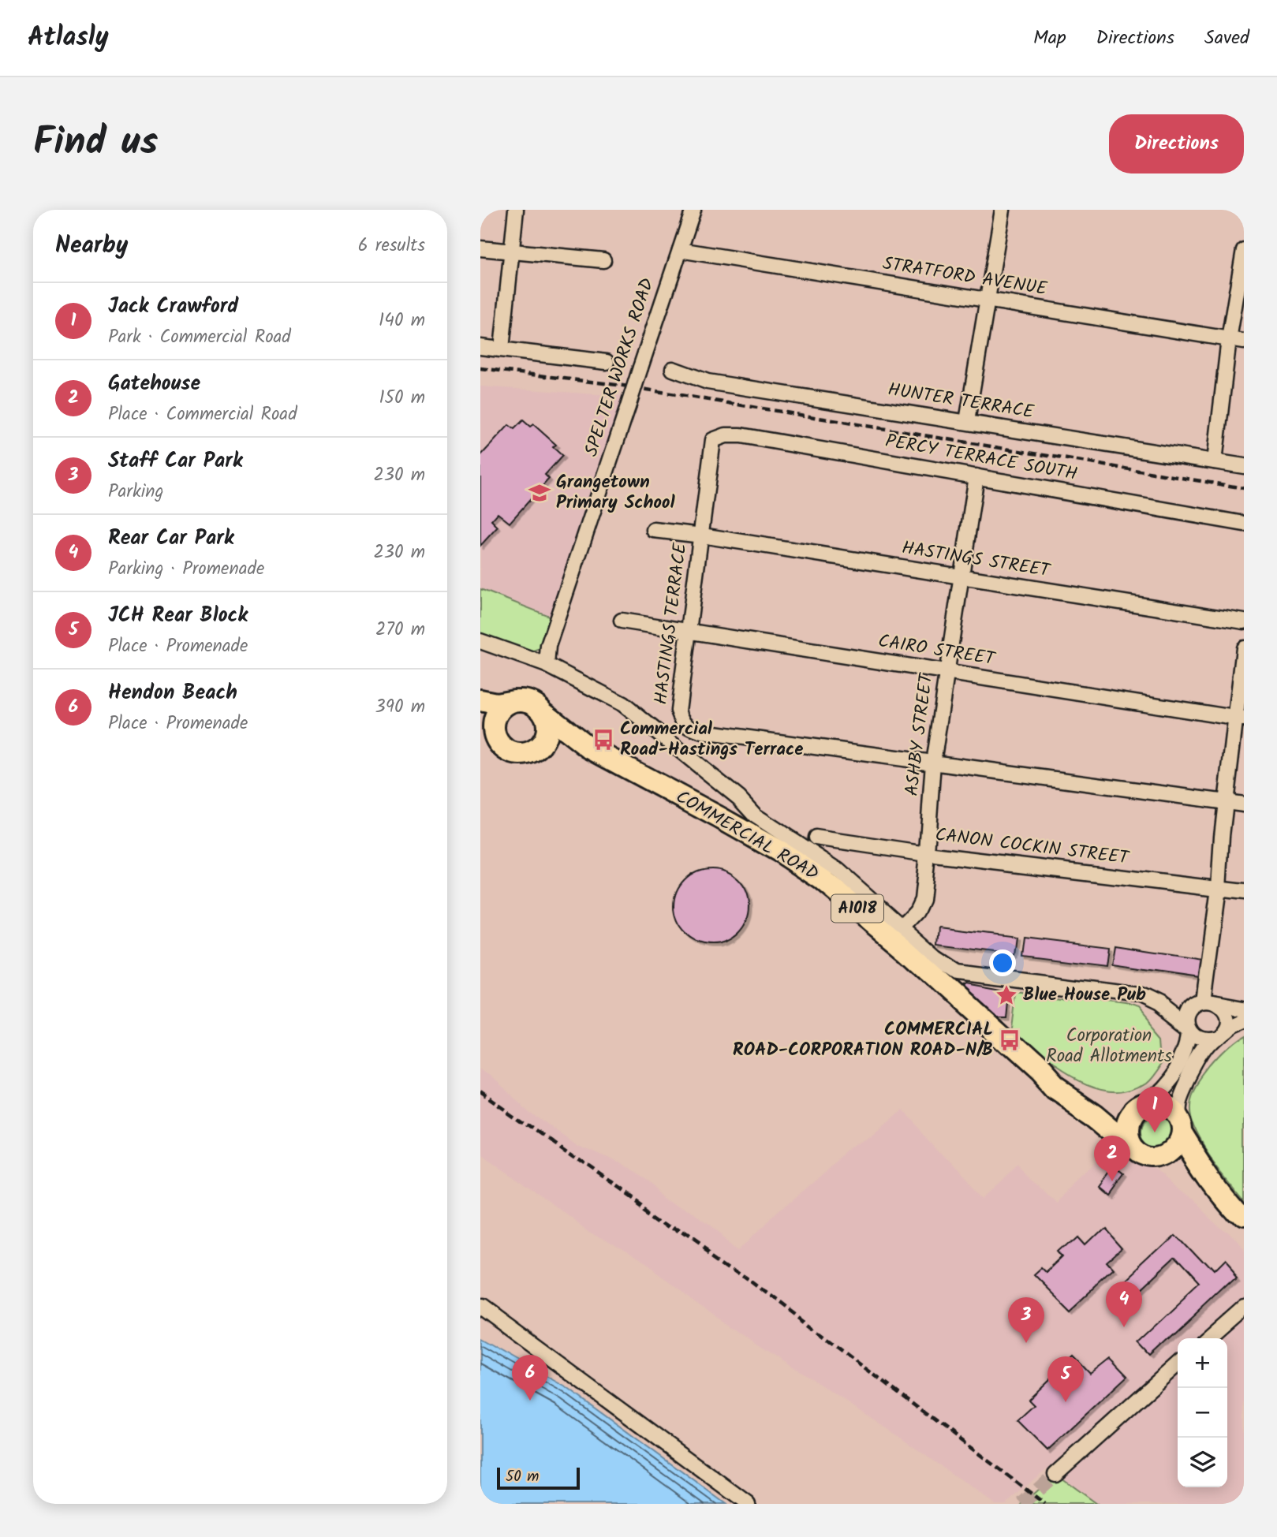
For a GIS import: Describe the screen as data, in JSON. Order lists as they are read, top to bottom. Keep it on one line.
{"streets":{"highway":["COMMERCIAL ROAD","A1018"],"street":["STRATFORD AVENUE","SPELTER WORKS ROAD","HUNTER TERRACE","PERCY TERRACE SOUTH","HASTINGS STREET","HASTINGS TERRACE","CAIRO STREET","ASHBY STREET","CANON COCKIN STREET"]},"crossings":[["STRATFORD AVENUE","SPELTER WORKS ROAD"],["SPELTER WORKS ROAD","COMMERCIAL ROAD"],["PERCY TERRACE SOUTH","HASTINGS TERRACE"],["PERCY TERRACE SOUTH","ASHBY STREET"],["HASTINGS STREET","HASTINGS TERRACE"],["HASTINGS STREET","ASHBY STREET"],["HASTINGS TERRACE","CAIRO STREET"],["HASTINGS TERRACE","ASHBY STREET"],["CAIRO STREET","ASHBY STREET"],["ASHBY STREET","COMMERCIAL ROAD"],["ASHBY STREET","CANON COCKIN STREET"]],"parks":["Corporation Road Allotments"],"places":{"school or university":["Grangetown Primary School"],"bus stop":["Commercial Road-Hastings Terrace","COMMERCIAL ROAD-CORPORATION ROAD-N/B"],"place":["Blue House Pub"]},"scale_bar":"50 m","page":{"header":"Atlasly","nav":["Map","Directions","Saved"],"title":"Find us","buttons":"Directions","heading":["Nearby","6 results"],"list":[{"mark":"1","name":"Jack Crawford","note":"Park · Commercial Road","value":"140 m"},{"mark":"2","name":"Gatehouse","note":"Place · Commercial Road","value":"150 m"},{"mark":"3","name":"Staff Car Park","note":"Parking","value":"230 m"},{"mark":"4","name":"Rear Car Park","note":"Parking · Promenade","value":"230 m"},{"mark":"5","name":"JCH Rear Block","note":"Place · Promenade","value":"270 m"},{"mark":"6","name":"Hendon Beach","note":"Place · Promenade","value":"390 m"}],"pins":["1","2","4","3","6","5"],"map_buttons":["+","−"],"scale":"50 m"}}
